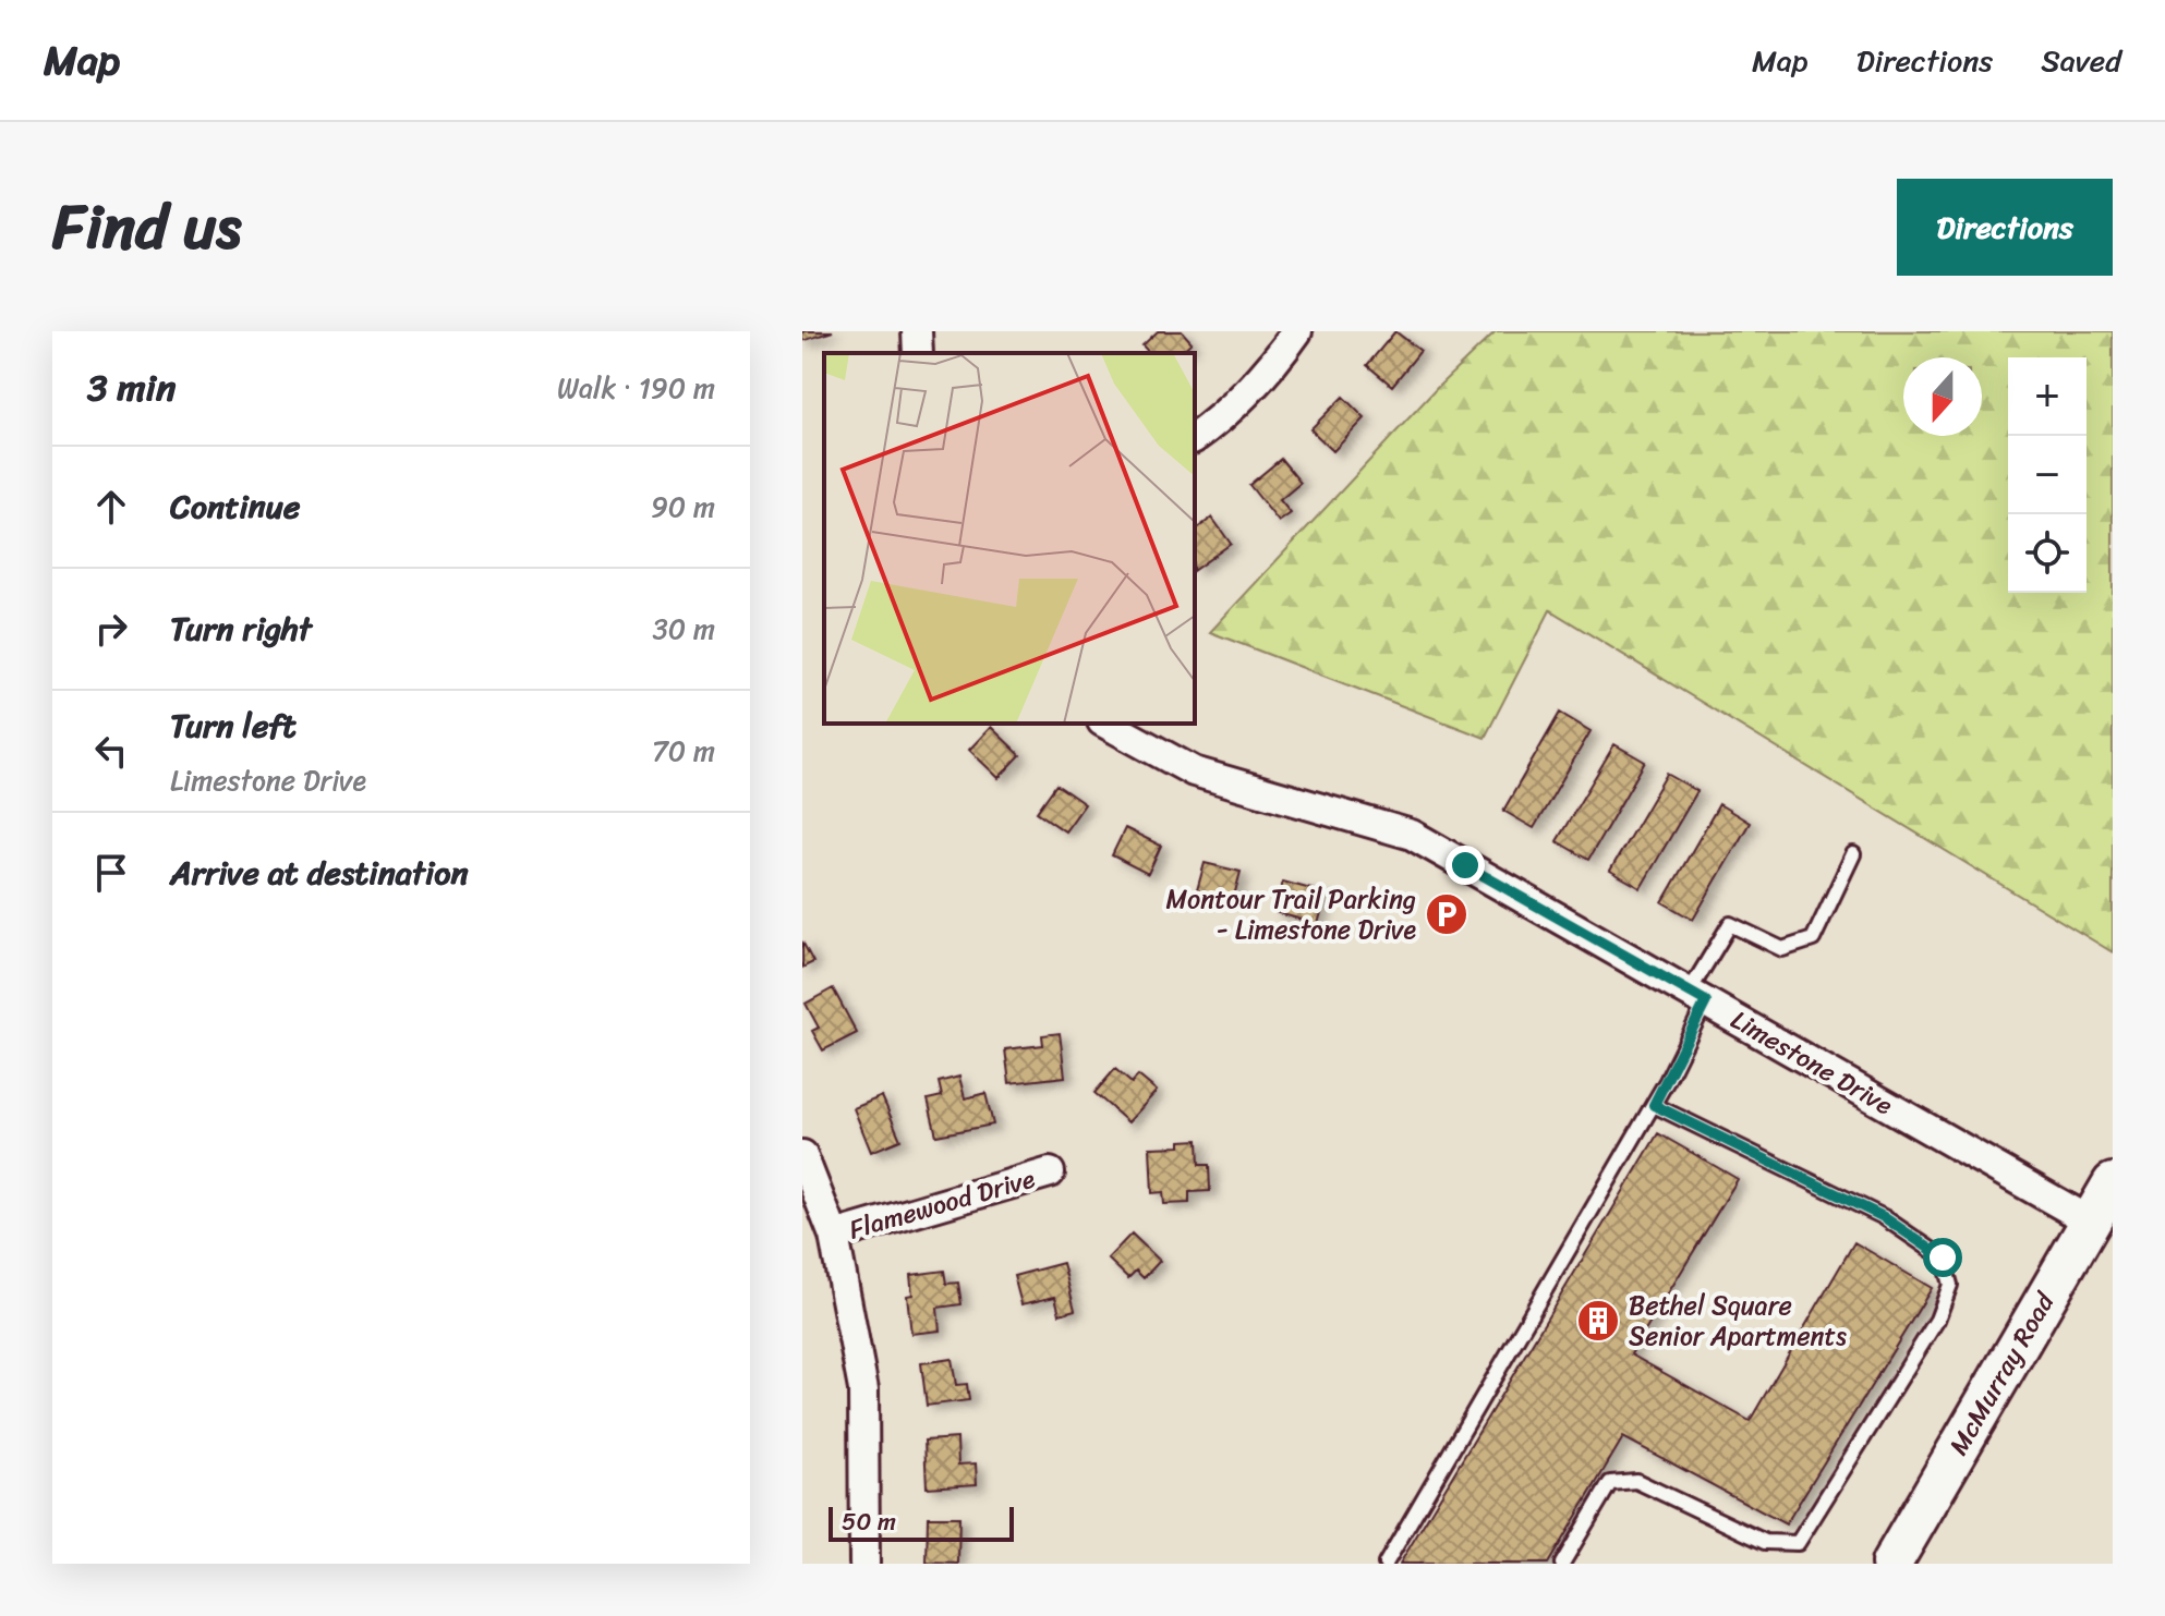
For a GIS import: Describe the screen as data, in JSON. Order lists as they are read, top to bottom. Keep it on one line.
{"streets":{"street":["Limestone Drive","Flamewood Drive","McMurray Road"]},"crossings":[["Limestone Drive","McMurray Road"]],"places":{"parking":["Montour Trail Parking - Limestone Drive"],"building":["Bethel Square Senior Apartments"]},"scale_bar":"50 m","north":"bottom","page":{"header":"Map","nav":["Map","Directions","Saved"],"title":"Find us","buttons":"Directions","heading":["3 min","Walk · 190 m"],"map_buttons":["+","−"],"list":[["Continue","90 m"],["Turn right","30 m"],["Turn left","Limestone Drive","70 m"],"Arrive at destination"],"scale":"50 m"}}
